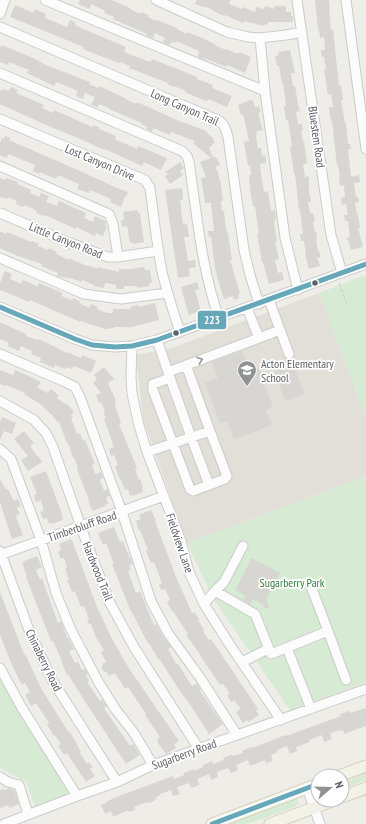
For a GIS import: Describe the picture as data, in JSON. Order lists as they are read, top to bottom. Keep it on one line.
{"streets":{"street":["Long Canyon Trail","Bluestem Road","Lost Canyon Drive","Little Canyon Road","Timberbluff Road","Fieldview Lane","Hardwood Trail","Chinaberry Road","Sugarberry Road"]},"crossings":[["Lost Canyon Drive","Little Canyon Road"],["Timberbluff Road","Fieldview Lane"],["Timberbluff Road","Hardwood Trail"],["Timberbluff Road","Chinaberry Road"],["Fieldview Lane","Sugarberry Road"],["Hardwood Trail","Sugarberry Road"],["Chinaberry Road","Sugarberry Road"]],"parks":["Sugarberry Park"],"places":{"school or university":["Acton Elementary School"]},"lines":["transit line 223"],"north":"right"}
